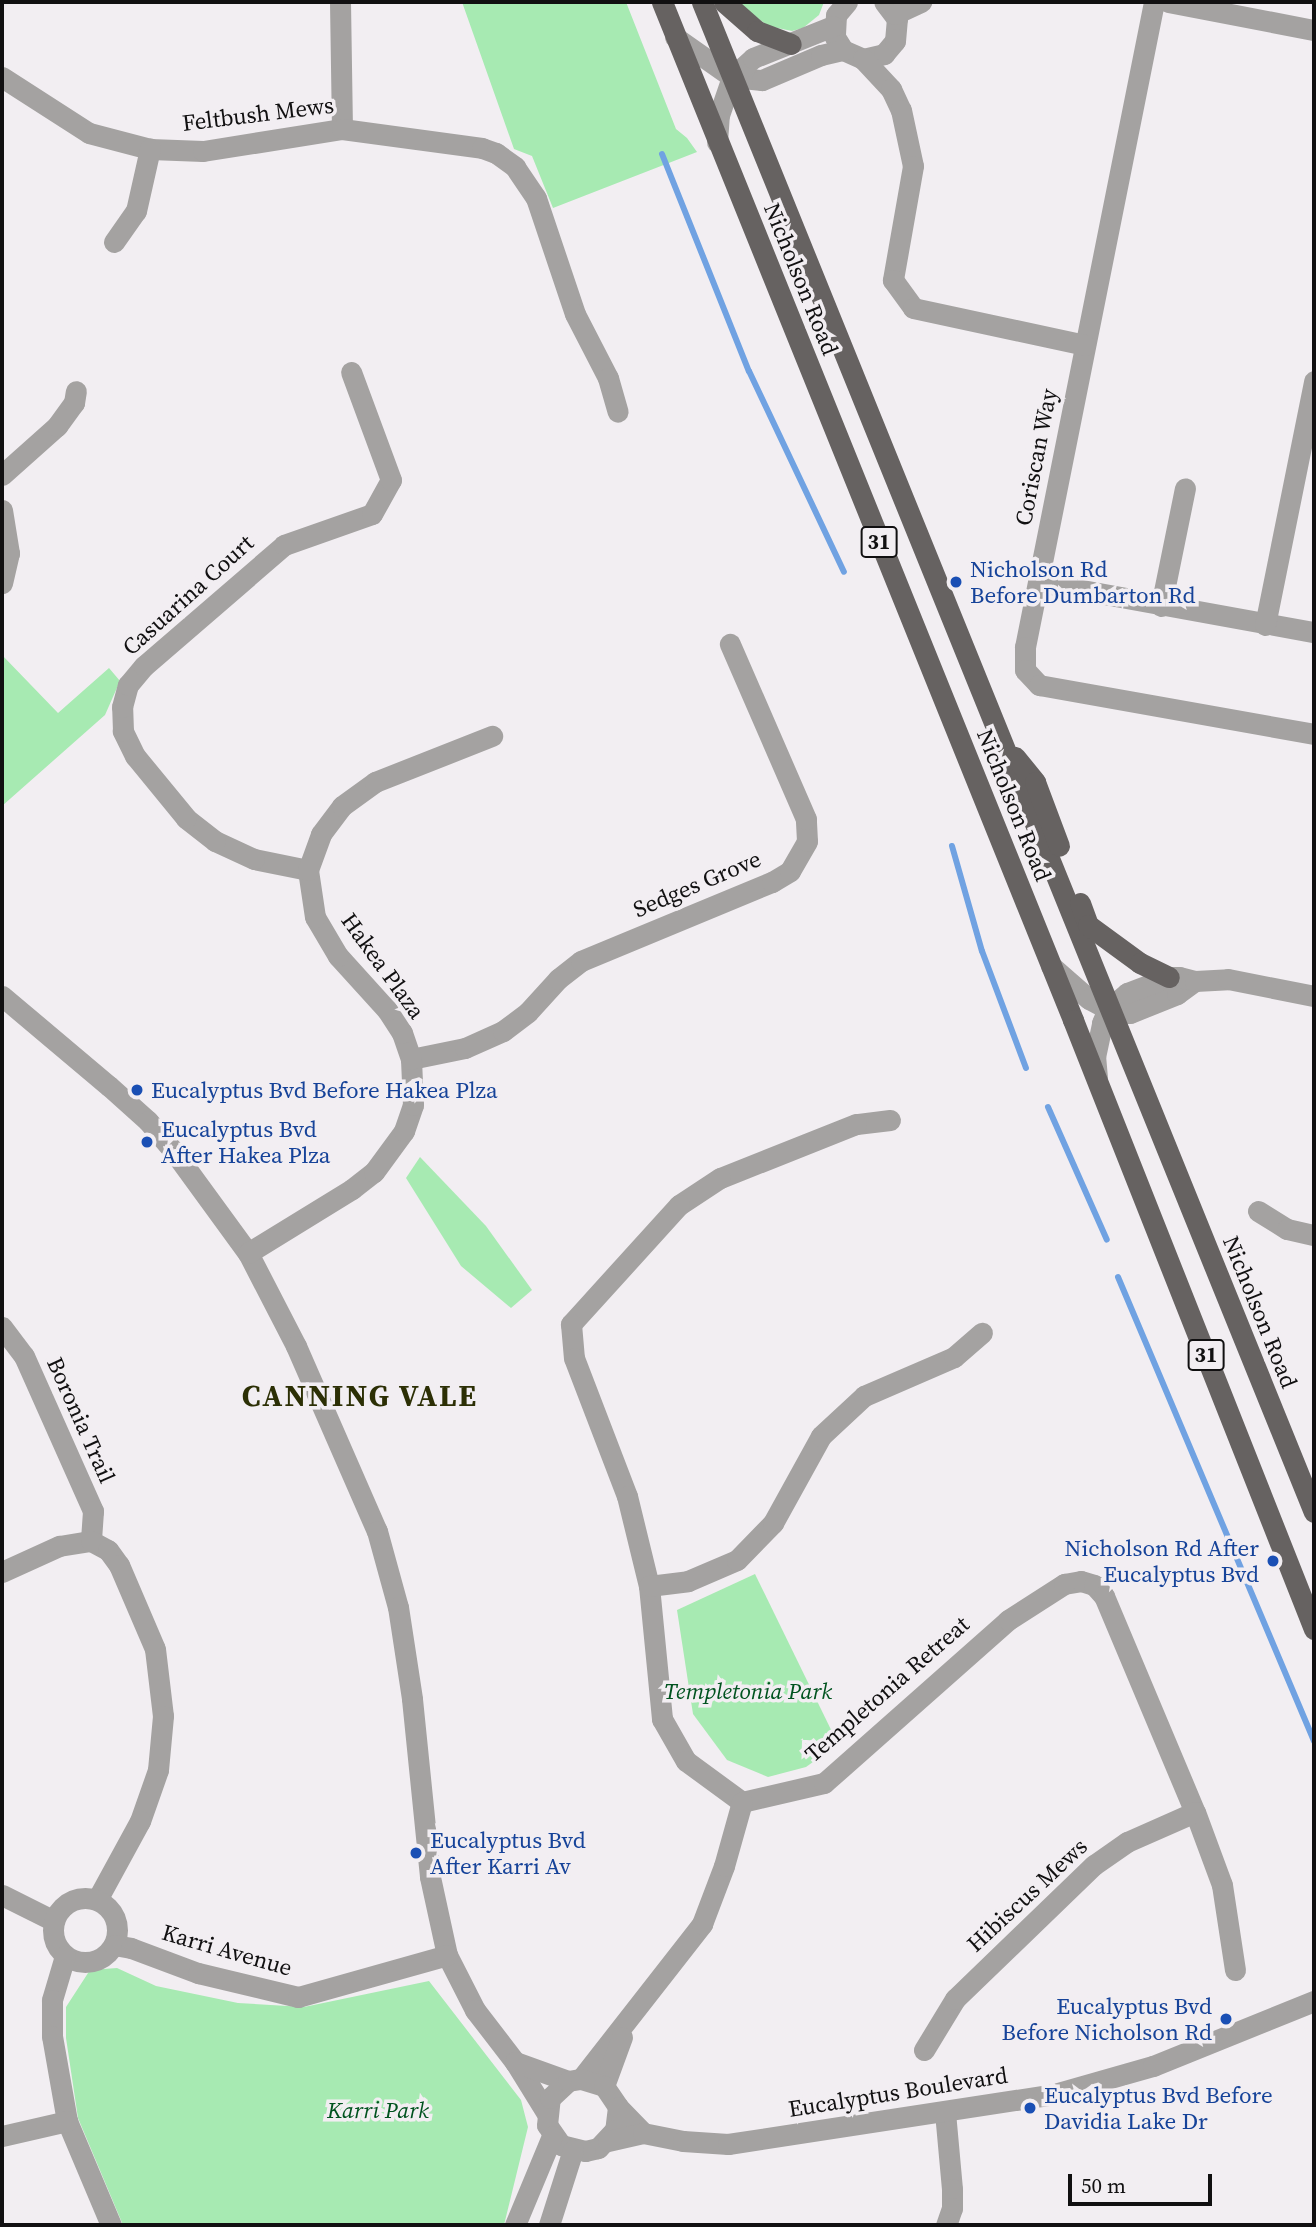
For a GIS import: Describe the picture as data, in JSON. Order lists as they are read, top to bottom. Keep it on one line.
{"streets":{"main road":["Nicholson Road","31"],"street":["Feltbush Mews","Coriscan Way","Casuarina Court","Sedges Grove","Hakea Plaza","Boronia Trail","Templetonia Retreat","Hibiscus Mews","Karri Avenue","Eucalyptus Boulevard"]},"crossings":[["Casuarina Court","Hakea Plaza"],["Sedges Grove","Hakea Plaza"],["Templetonia Retreat","Hibiscus Mews"]],"districts":["CANNING VALE"],"parks":["Templetonia Park","Karri Park"],"places":["Nicholson Rd Before Dumbarton Rd","Eucalyptus Bvd Before Hakea Plza","Eucalyptus Bvd After Hakea Plza","Nicholson Rd After Eucalyptus Bvd","Eucalyptus Bvd After Karri Av","Eucalyptus Bvd Before Nicholson Rd","Eucalyptus Bvd Before Davidia Lake Dr"],"scale_bar":"50 m"}
